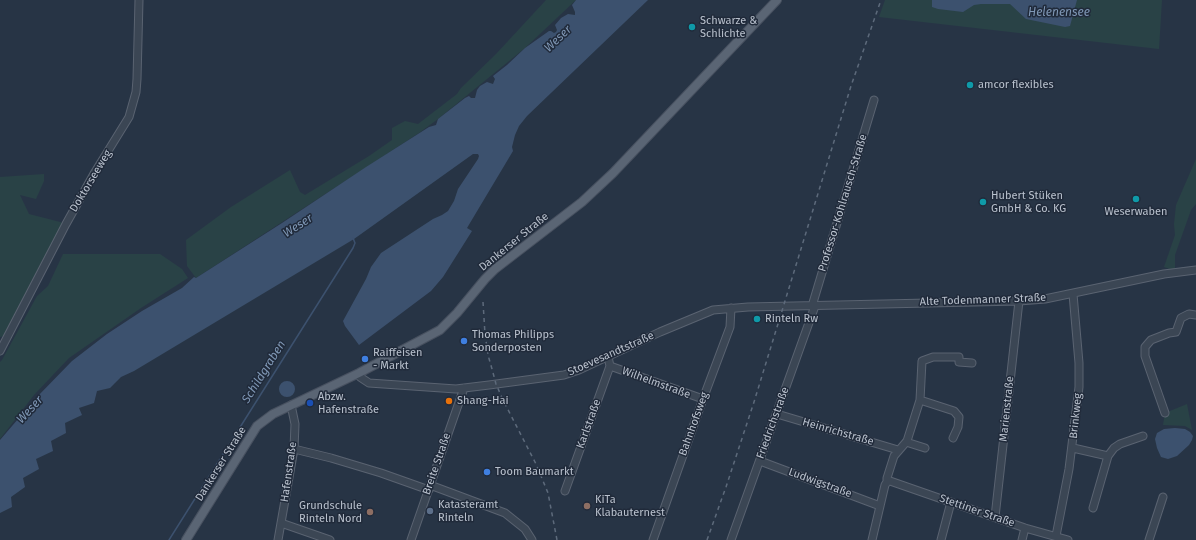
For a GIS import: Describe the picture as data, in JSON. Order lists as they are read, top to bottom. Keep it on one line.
{"streets":{"main road":["Dankerser Straße"],"street":["Doktorseeweg","Professor-Kohlrausch-Straße","Alte Todenmanner Straße","Stoevesandtstraße","Wilhelmstraße","Marienstraße","Brinkweg","Friedrichstraße","Karlstraße","Bahnhofsweg","Heinrichstraße","Breite Straße","Hafenstraße","Ludwigstraße","Stettiner Straße"]},"crossings":[["Professor-Kohlrausch-Straße","Alte Todenmanner Straße"],["Professor-Kohlrausch-Straße","Stoevesandtstraße"],["Professor-Kohlrausch-Straße","Friedrichstraße"],["Dankerser Straße","Stoevesandtstraße"],["Dankerser Straße","Hafenstraße"],["Alte Todenmanner Straße","Stoevesandtstraße"],["Alte Todenmanner Straße","Marienstraße"],["Alte Todenmanner Straße","Brinkweg"],["Alte Todenmanner Straße","Friedrichstraße"],["Stoevesandtstraße","Friedrichstraße"],["Stoevesandtstraße","Bahnhofsweg"],["Stoevesandtstraße","Breite Straße"],["Wilhelmstraße","Karlstraße"],["Wilhelmstraße","Bahnhofsweg"],["Marienstraße","Stettiner Straße"],["Brinkweg","Stettiner Straße"],["Friedrichstraße","Heinrichstraße"],["Friedrichstraße","Ludwigstraße"]],"water":["Helenensee","Weser","Schildgraben"],"places":["Schwarze & Schlichte","amcor flexibles","Weserwaben","Hubert Stüken GmbH & Co. KG","Rinteln Rw","Thomas Philipps Sonderposten","Raiffeisen - Markt","Shang-Hai","Abzw. Hafenstraße","Toom Baumarkt","KiTa Klabauternest","Katasteramt Rinteln","Grundschule Rinteln Nord"]}
